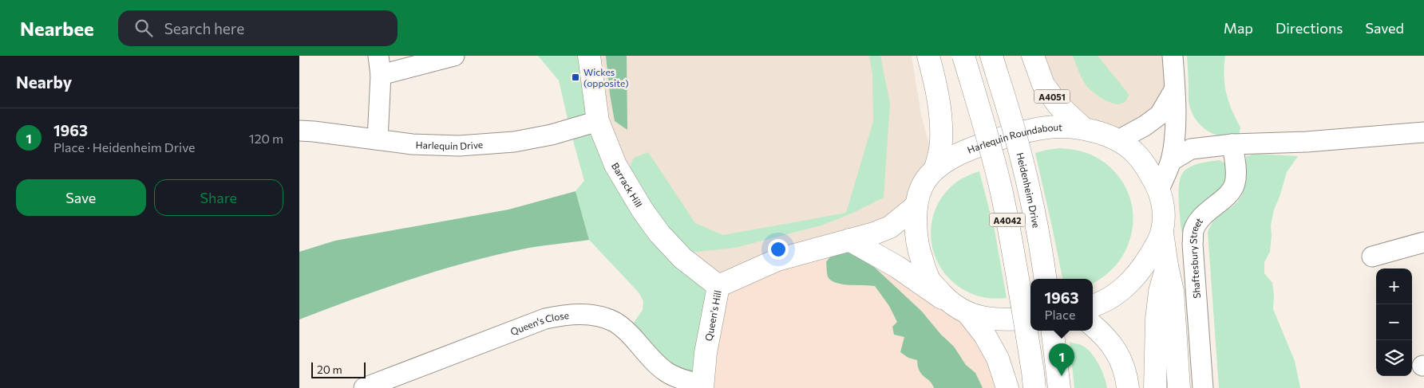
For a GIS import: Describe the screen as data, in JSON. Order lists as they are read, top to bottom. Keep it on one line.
{"streets":{"main road":["A4051","Harlequin Roundabout","Barrack Hill","Heidenheim Drive","A4042","Queen's Hill"],"street":["Harlequin Drive","Shaftesbury Street","Queen's Close"]},"crossings":[["A4051","Harlequin Roundabout"],["Harlequin Roundabout","Queen's Hill"],["Harlequin Drive","Barrack Hill"],["Barrack Hill","Queen's Hill"],["Queen's Hill","Queen's Close"]],"places":{"transit":["Wickes (opposite)"]},"scale_bar":"20 m","page":{"header":"Nearbee","search":"Search here","nav":["Map","Directions","Saved"],"heading":"Nearby","list":[{"mark":"1","name":"1963","note":"Place · Heidenheim Drive","value":"120 m"}],"buttons":["Save","Share"],"map_buttons":["+","−"],"popup":["1963","Place"],"pins":"1","scale":"20 m"}}
